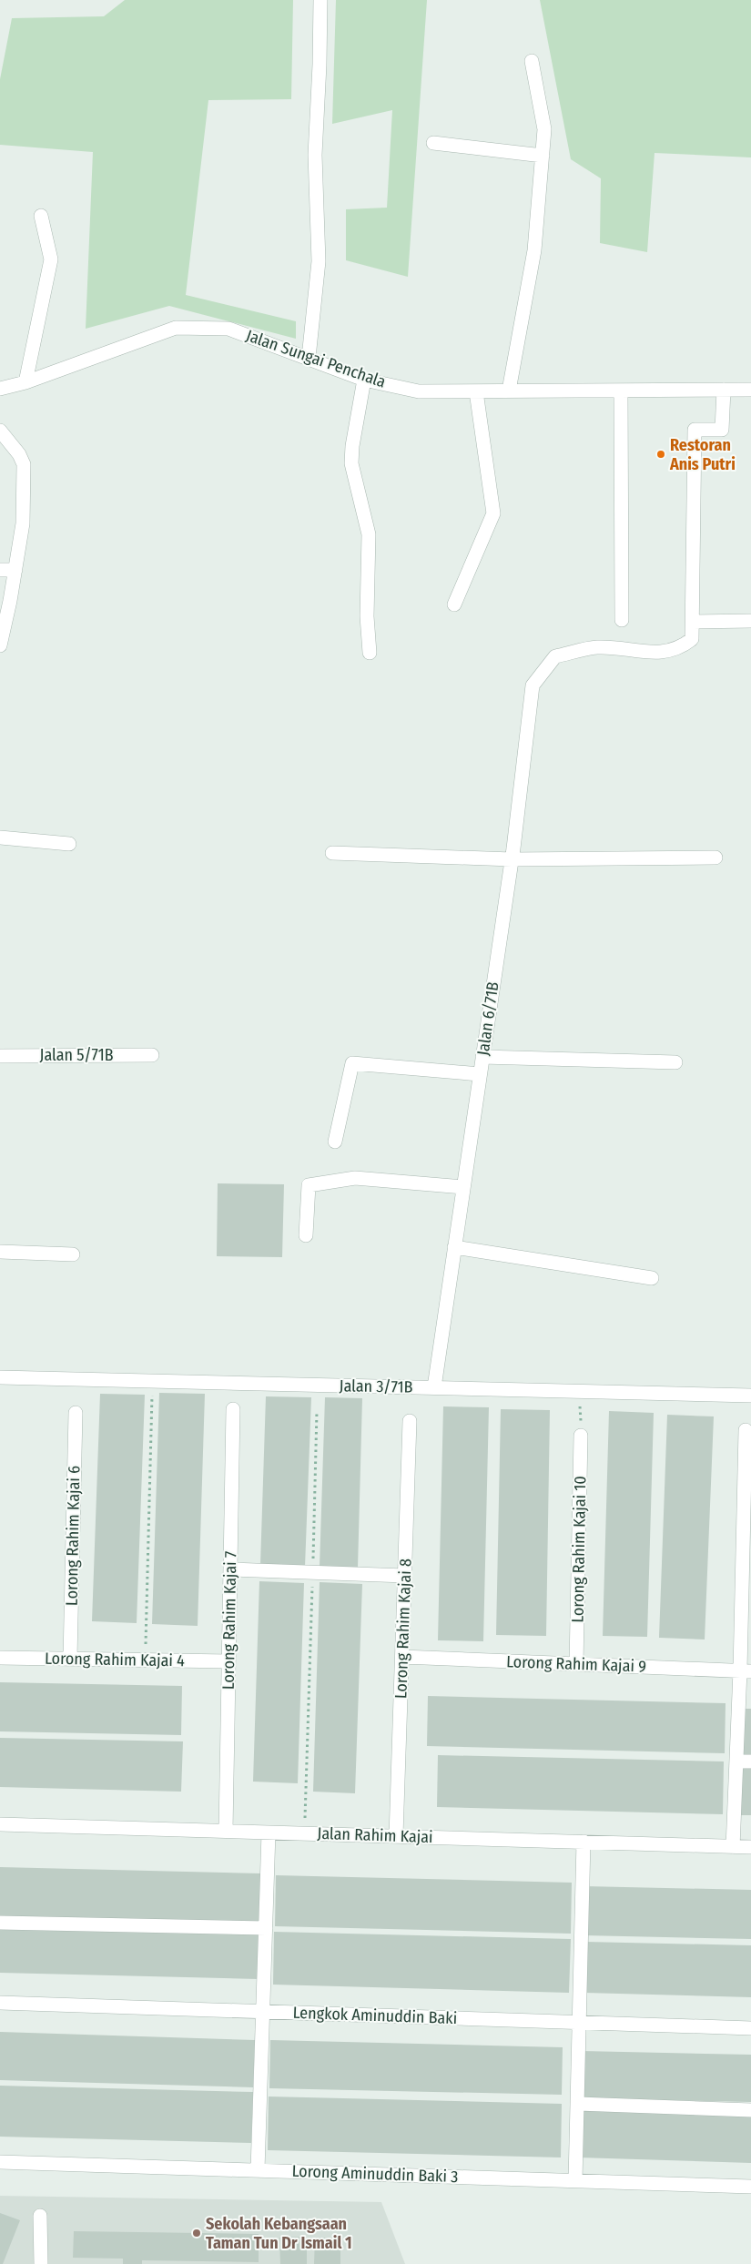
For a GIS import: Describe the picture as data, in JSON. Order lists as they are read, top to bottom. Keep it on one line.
{"streets":{"street":["Jalan Sungai Penchala","Jalan 6/71B","Jalan 5/71B","Jalan 3/71B","Lorong Rahim Kajai 6","Lorong Rahim Kajai 10","Lorong Rahim Kajai 7","Lorong Rahim Kajai 8","Lorong Rahim Kajai 4","Lorong Rahim Kajai 9","Jalan Rahim Kajai","Lengkok Aminuddin Baki","Lorong Aminuddin Baki 3"]},"crossings":[["Jalan 6/71B","Jalan 3/71B"],["Lorong Rahim Kajai 6","Lorong Rahim Kajai 4"],["Lorong Rahim Kajai 10","Lorong Rahim Kajai 9"],["Lorong Rahim Kajai 7","Lorong Rahim Kajai 4"],["Lorong Rahim Kajai 7","Jalan Rahim Kajai"],["Lorong Rahim Kajai 8","Lorong Rahim Kajai 9"],["Lorong Rahim Kajai 8","Jalan Rahim Kajai"]],"places":["Restoran Anis Putri","Sekolah Kebangsaan Taman Tun Dr Ismail 1"]}
